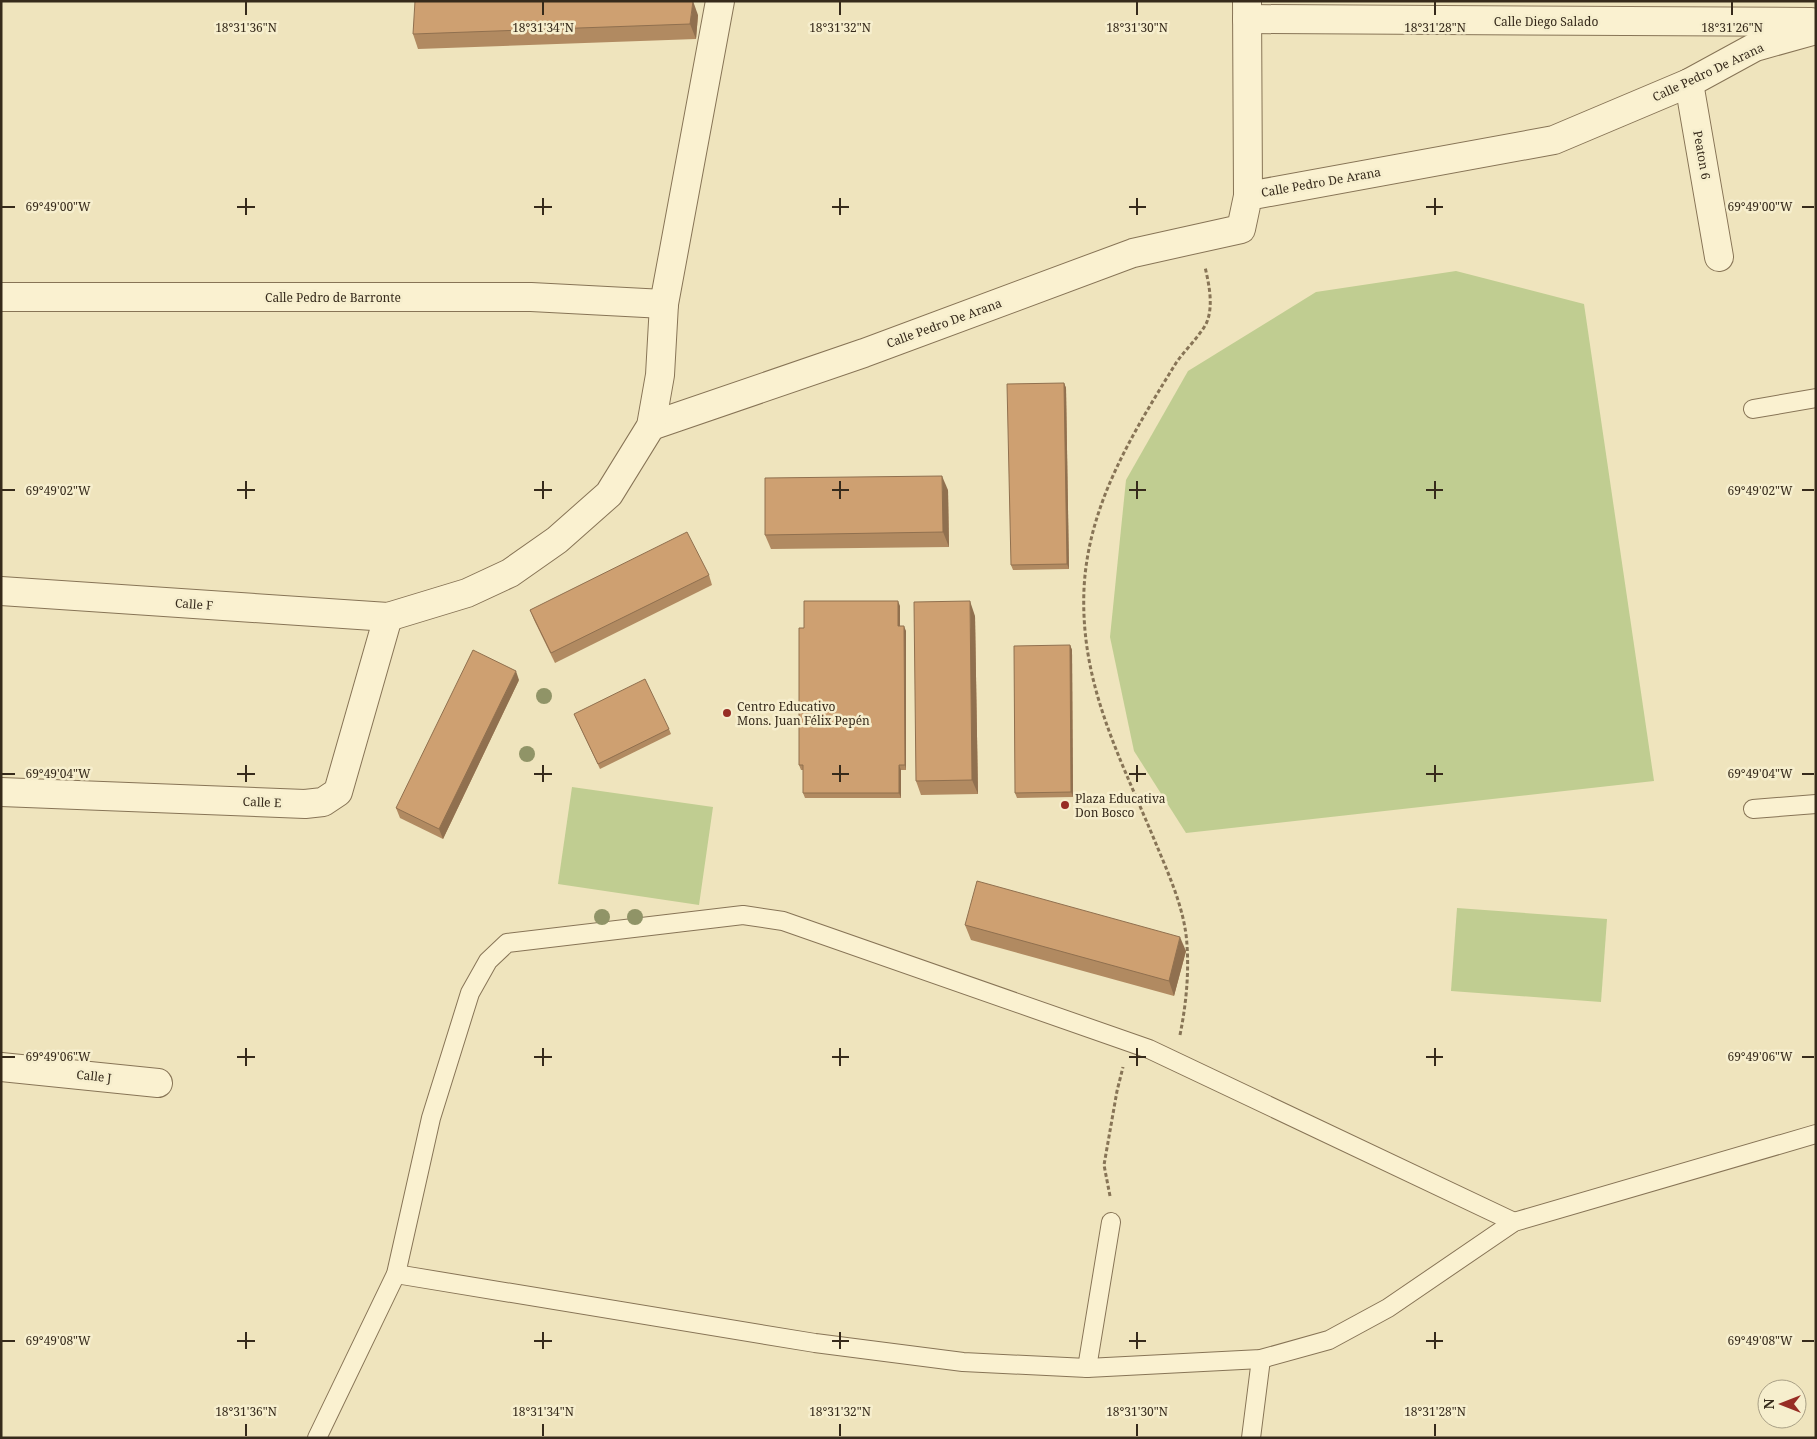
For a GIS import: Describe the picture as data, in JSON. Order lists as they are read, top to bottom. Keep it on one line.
{"streets":{"street":["Calle Diego Salado","Calle Pedro De Arana","Peaton 6","Calle Pedro de Barronte","Calle F","Calle E","Calle J"]},"crossings":[["Calle Pedro De Arana","Peaton 6"],["Calle F","Calle E"]],"places":["Centro Educativo Mons. Juan Félix Pepén","Plaza Educativa Don Bosco"],"north":"left","coordinates":["18°31'36\"N","18°31'34\"N","18°31'32\"N","18°31'30\"N","18°31'28\"N","18°31'26\"N","69°49'00\"W","69°49'02\"W","69°49'04\"W","69°49'06\"W","69°49'08\"W"]}
